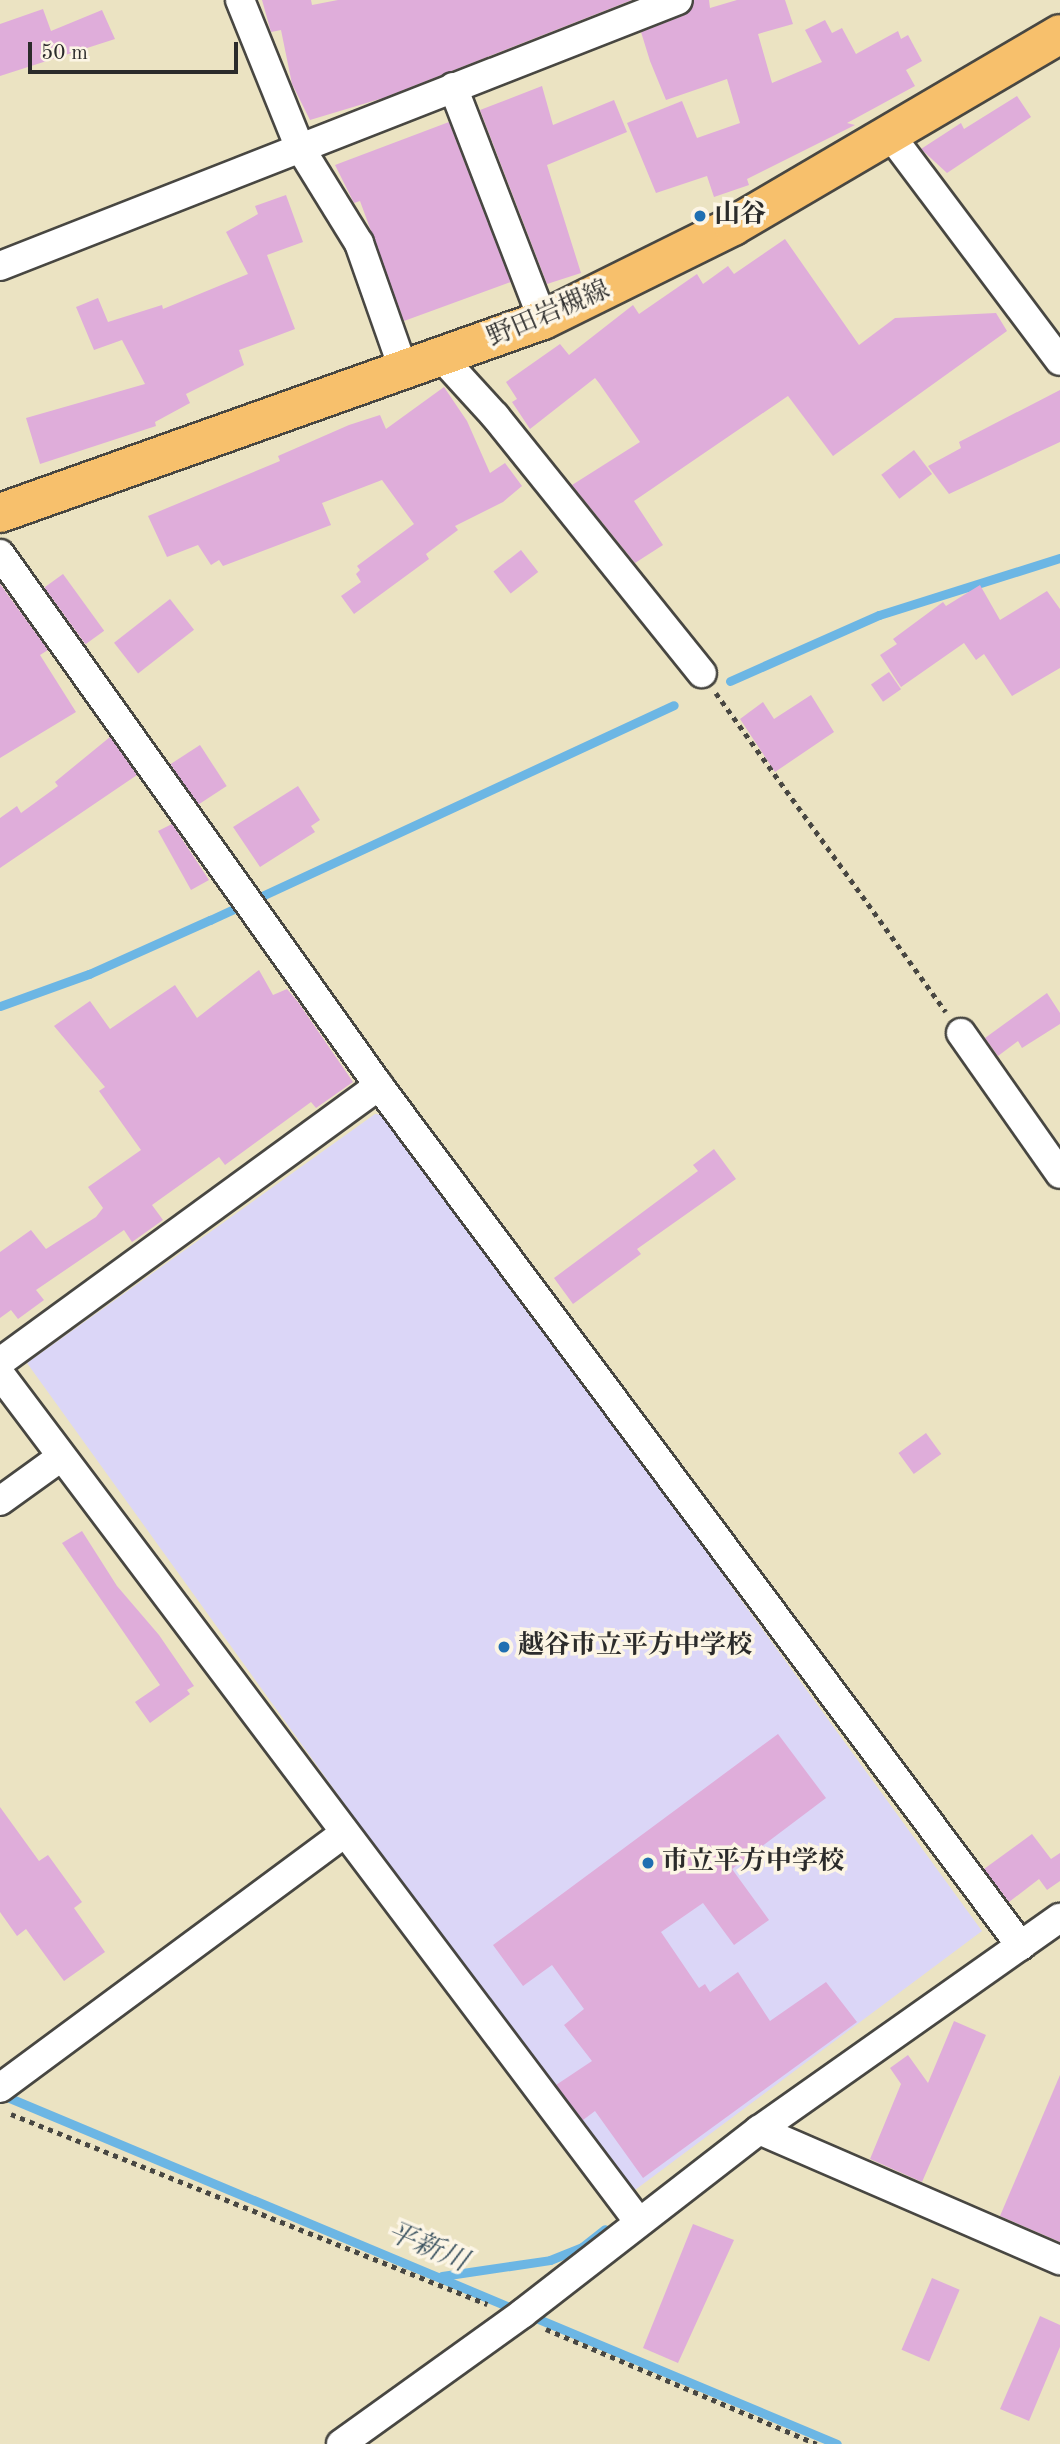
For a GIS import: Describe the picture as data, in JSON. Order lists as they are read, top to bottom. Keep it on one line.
{"streets":{"main road":["野田岩槻線"]},"water":["平新川"],"places":["山谷","越谷市立平方中学校","市立平方中学校"],"scale_bar":"50 m"}
